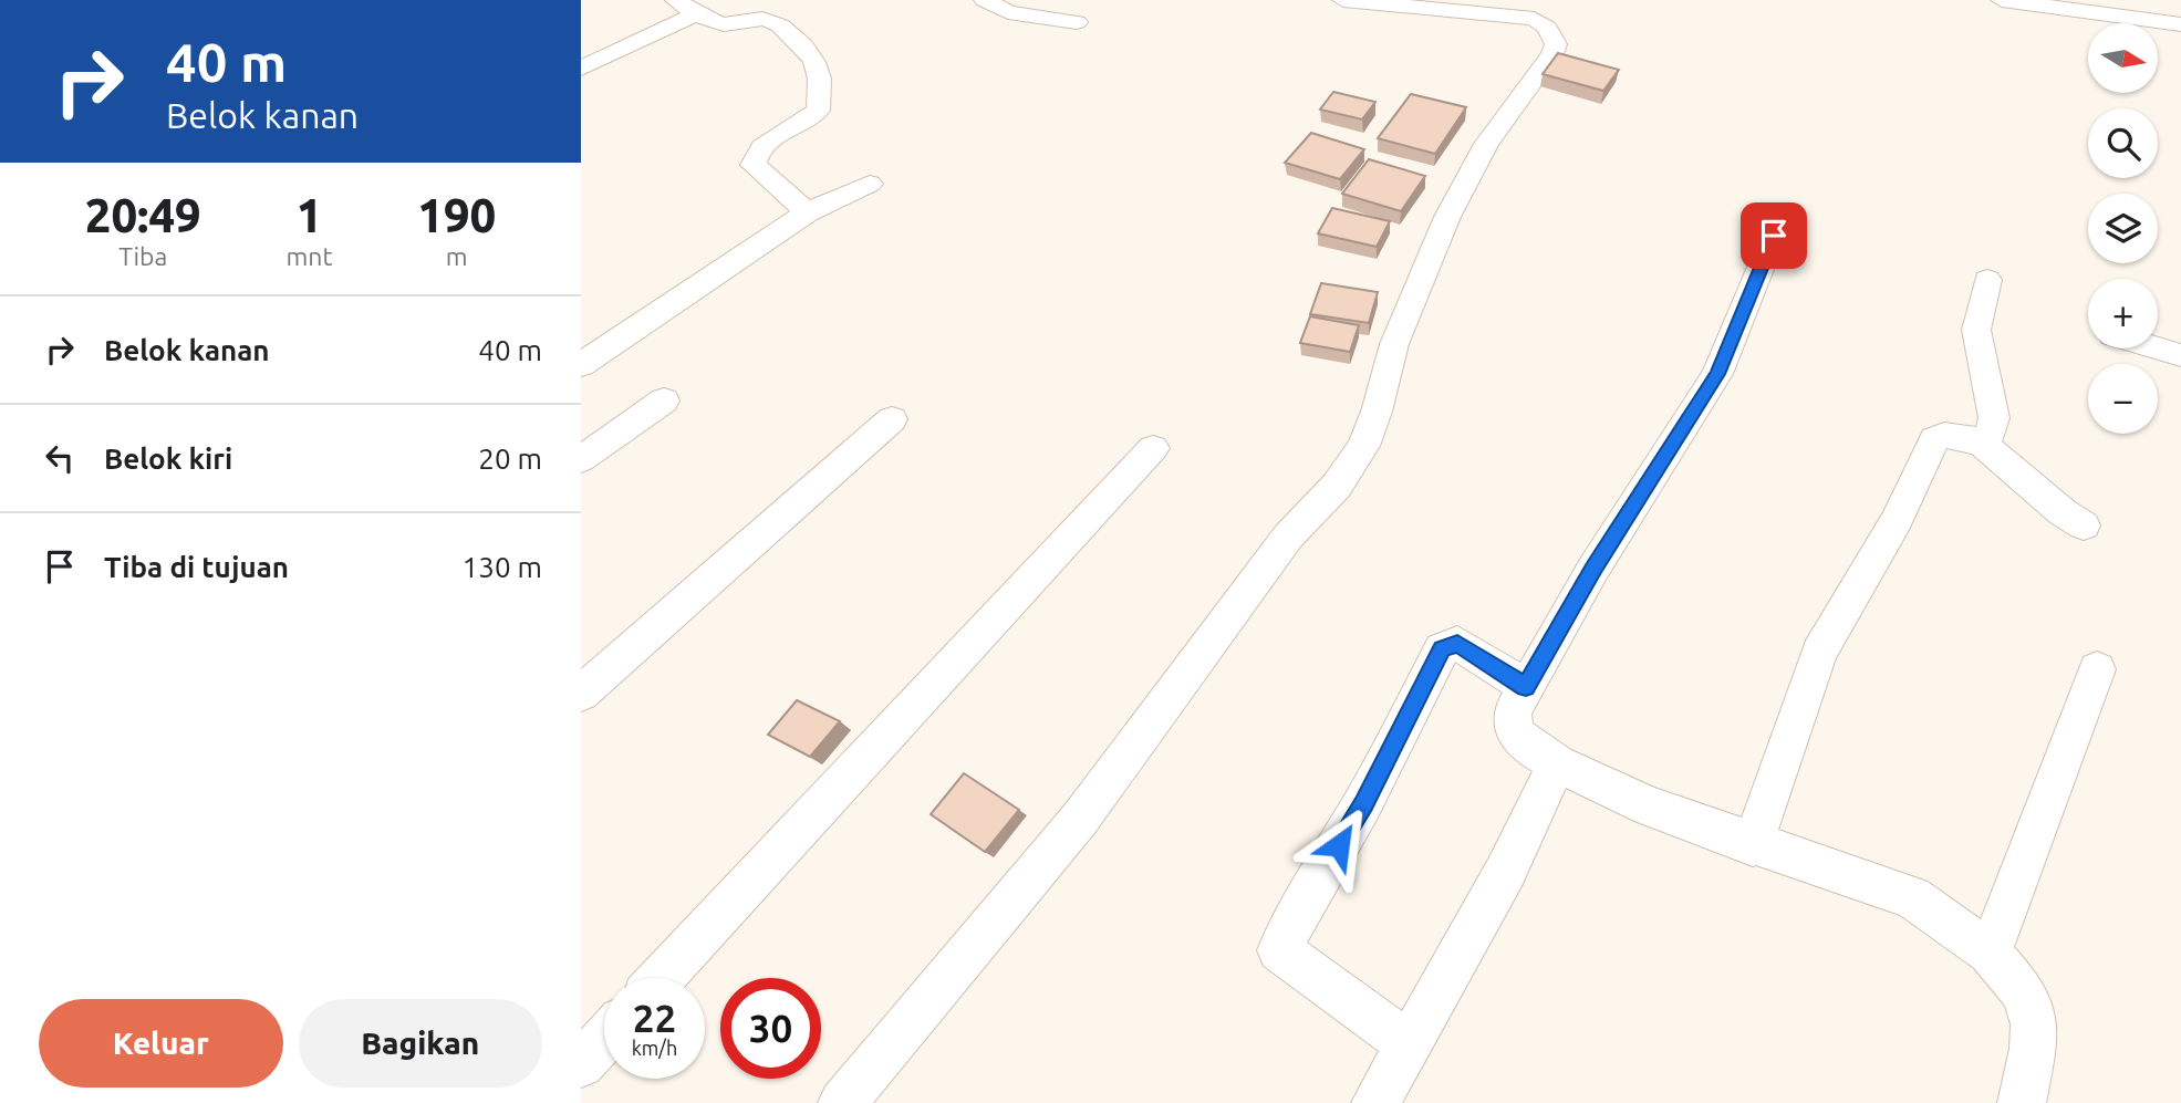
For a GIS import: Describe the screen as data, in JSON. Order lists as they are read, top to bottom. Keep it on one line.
{"north":"right","page":{"turn":["40 m","Belok kanan"],"map_buttons":["+","−"],"eta":["20:49","Tiba","1","mnt","190","m"],"list":[{"name":"Belok kanan","value":"40 m"},{"name":"Belok kiri","value":"20 m"},{"name":"Tiba di tujuan","value":"130 m"}],"speed":"22 km/h","limit":"30","buttons":["Keluar","Bagikan"]}}
